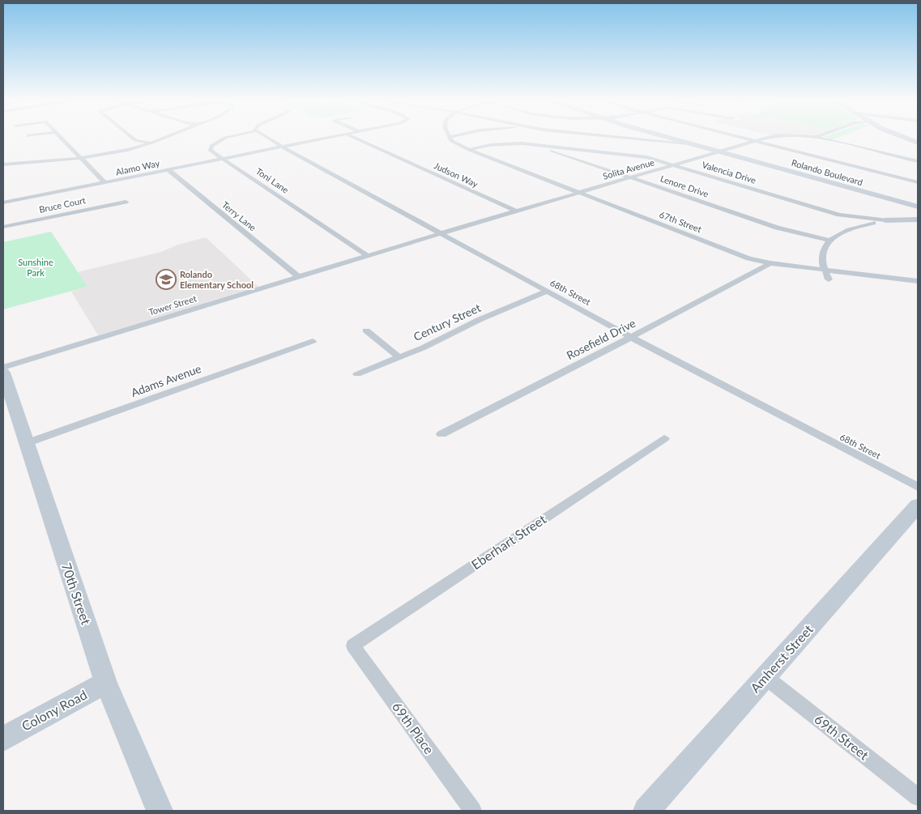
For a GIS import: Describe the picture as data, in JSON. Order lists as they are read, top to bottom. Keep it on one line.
{"streets":{"street":["Alamo Way","Solita Avenue","Valencia Drive","Rolando Boulevard","Judson Way","Toni Lane","Lenore Drive","Bruce Court","Terry Lane","67th Street","68th Street","Tower Street","Century Street","Rosefield Drive","Adams Avenue","Eberhart Street","70th Street","Amherst Street","Colony Road","69th Place","69th Street"]},"crossings":[["Alamo Way","Toni Lane"],["Alamo Way","Terry Lane"],["Alamo Way","68th Street"],["Solita Avenue","Valencia Drive"],["Solita Avenue","Rolando Boulevard"],["Solita Avenue","Judson Way"],["Solita Avenue","Lenore Drive"],["Solita Avenue","67th Street"],["Solita Avenue","68th Street"],["Solita Avenue","Tower Street"],["Valencia Drive","Lenore Drive"],["Valencia Drive","67th Street"],["Toni Lane","Tower Street"],["Terry Lane","Tower Street"],["67th Street","Rosefield Drive"],["68th Street","Tower Street"],["68th Street","Century Street"],["68th Street","Rosefield Drive"],["Adams Avenue","70th Street"],["Eberhart Street","69th Place"],["70th Street","Colony Road"],["Amherst Street","69th Street"]],"parks":["Sunshine Park"],"places":{"school or university":["Rolando Elementary School"]}}
